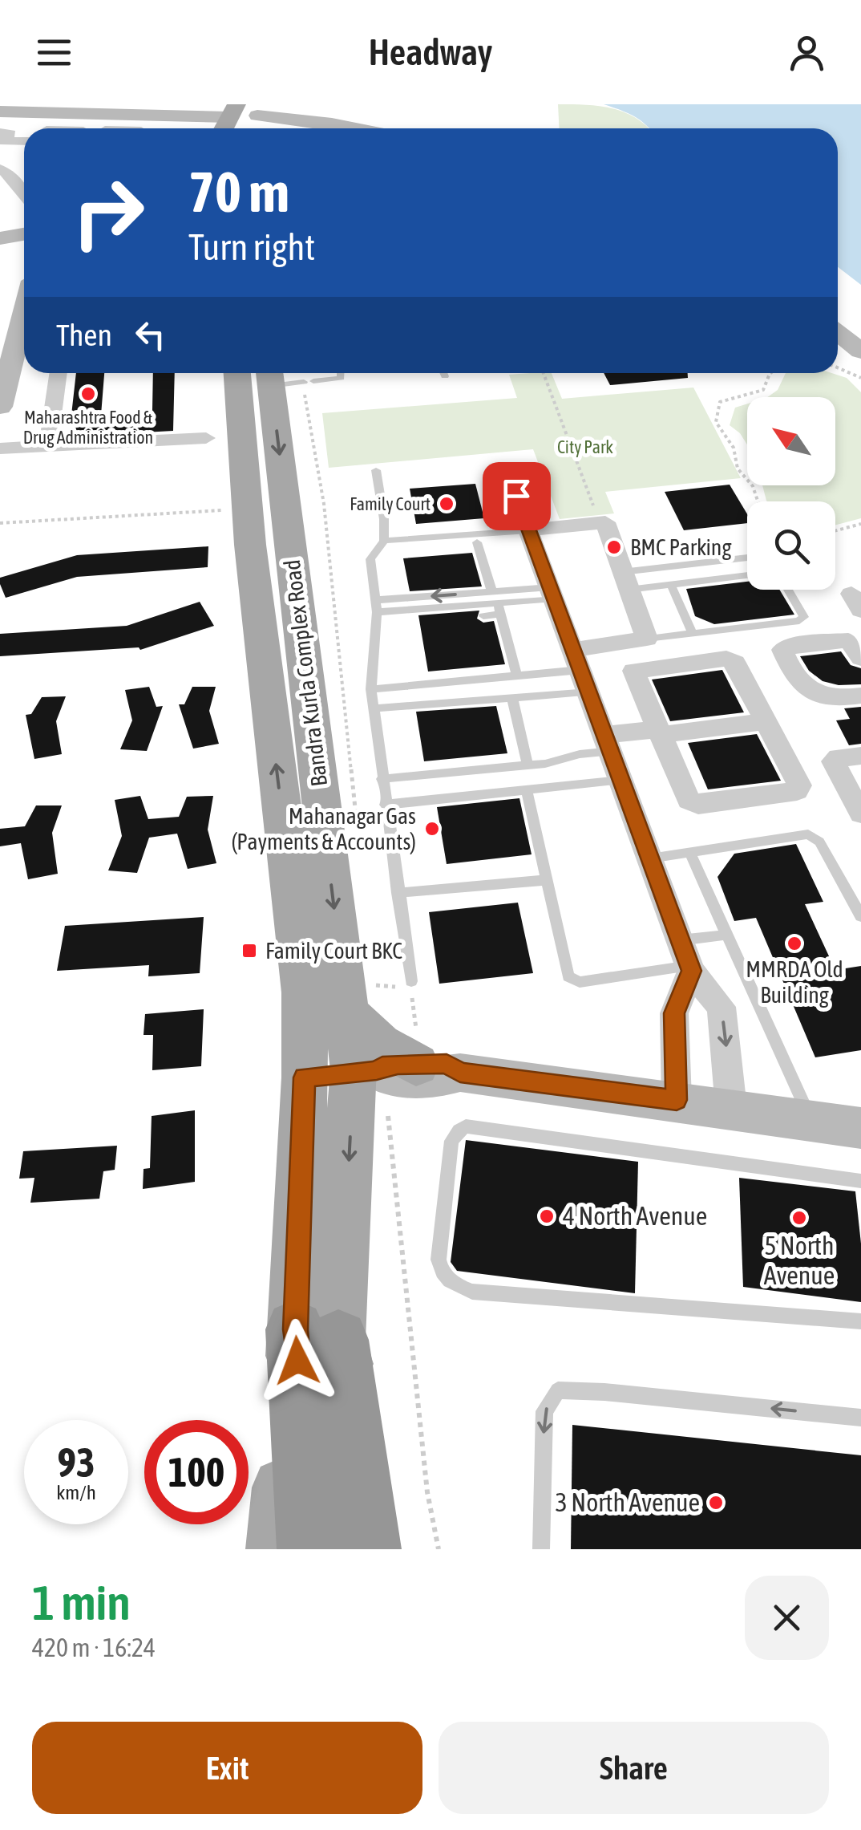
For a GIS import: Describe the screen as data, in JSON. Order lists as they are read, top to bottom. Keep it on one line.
{"streets":{"main road":["Bandra Kurla Complex Road"]},"parks":["City Park"],"places":{"other":["Maharashtra Food & Drug Administration","Family Court","BMC Parking","Mahanagar Gas (Payments & Accounts)","MMRDA Old Building","4 North Avenue","5 North Avenue","3 North Avenue"],"transit":["Family Court BKC"]},"north":"top left","page":{"header":"Headway","turn":["70 m","Turn right"],"then":"Then","speed":"93 km/h","limit":"100","heading":["1 min","420 m · 16:24"],"buttons":["Exit","Share"]}}
